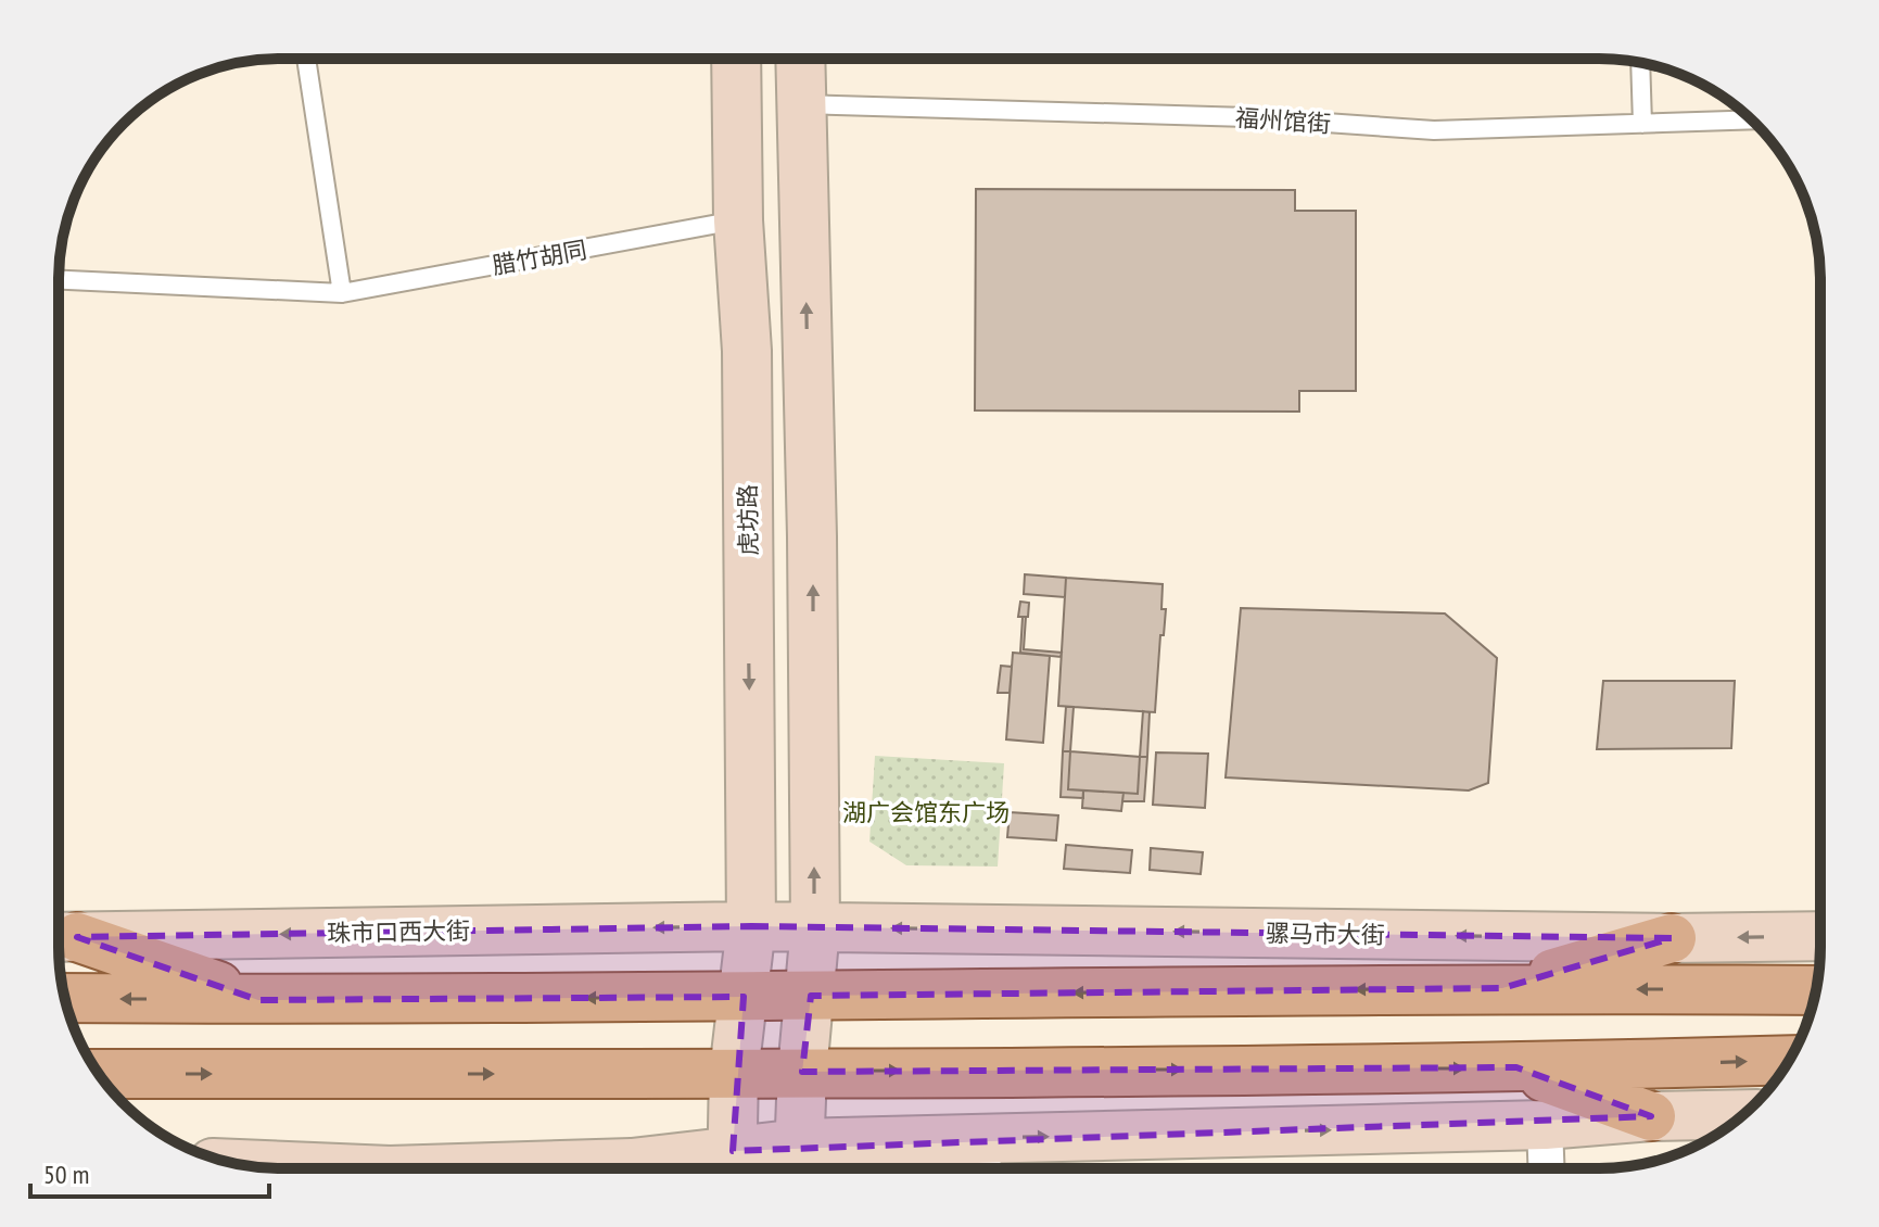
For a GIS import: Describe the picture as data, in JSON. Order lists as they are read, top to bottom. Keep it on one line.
{"streets":{"street":["虎坊路","珠市口西大街","骡马市大街"],"lane":["福州馆街","腊竹胡同"]},"crossings":[["腊竹胡同","虎坊路"],["虎坊路","珠市口西大街"],["珠市口西大街","骡马市大街"]],"parks":["湖广会馆东广场"],"scale_bar":"50 m"}
